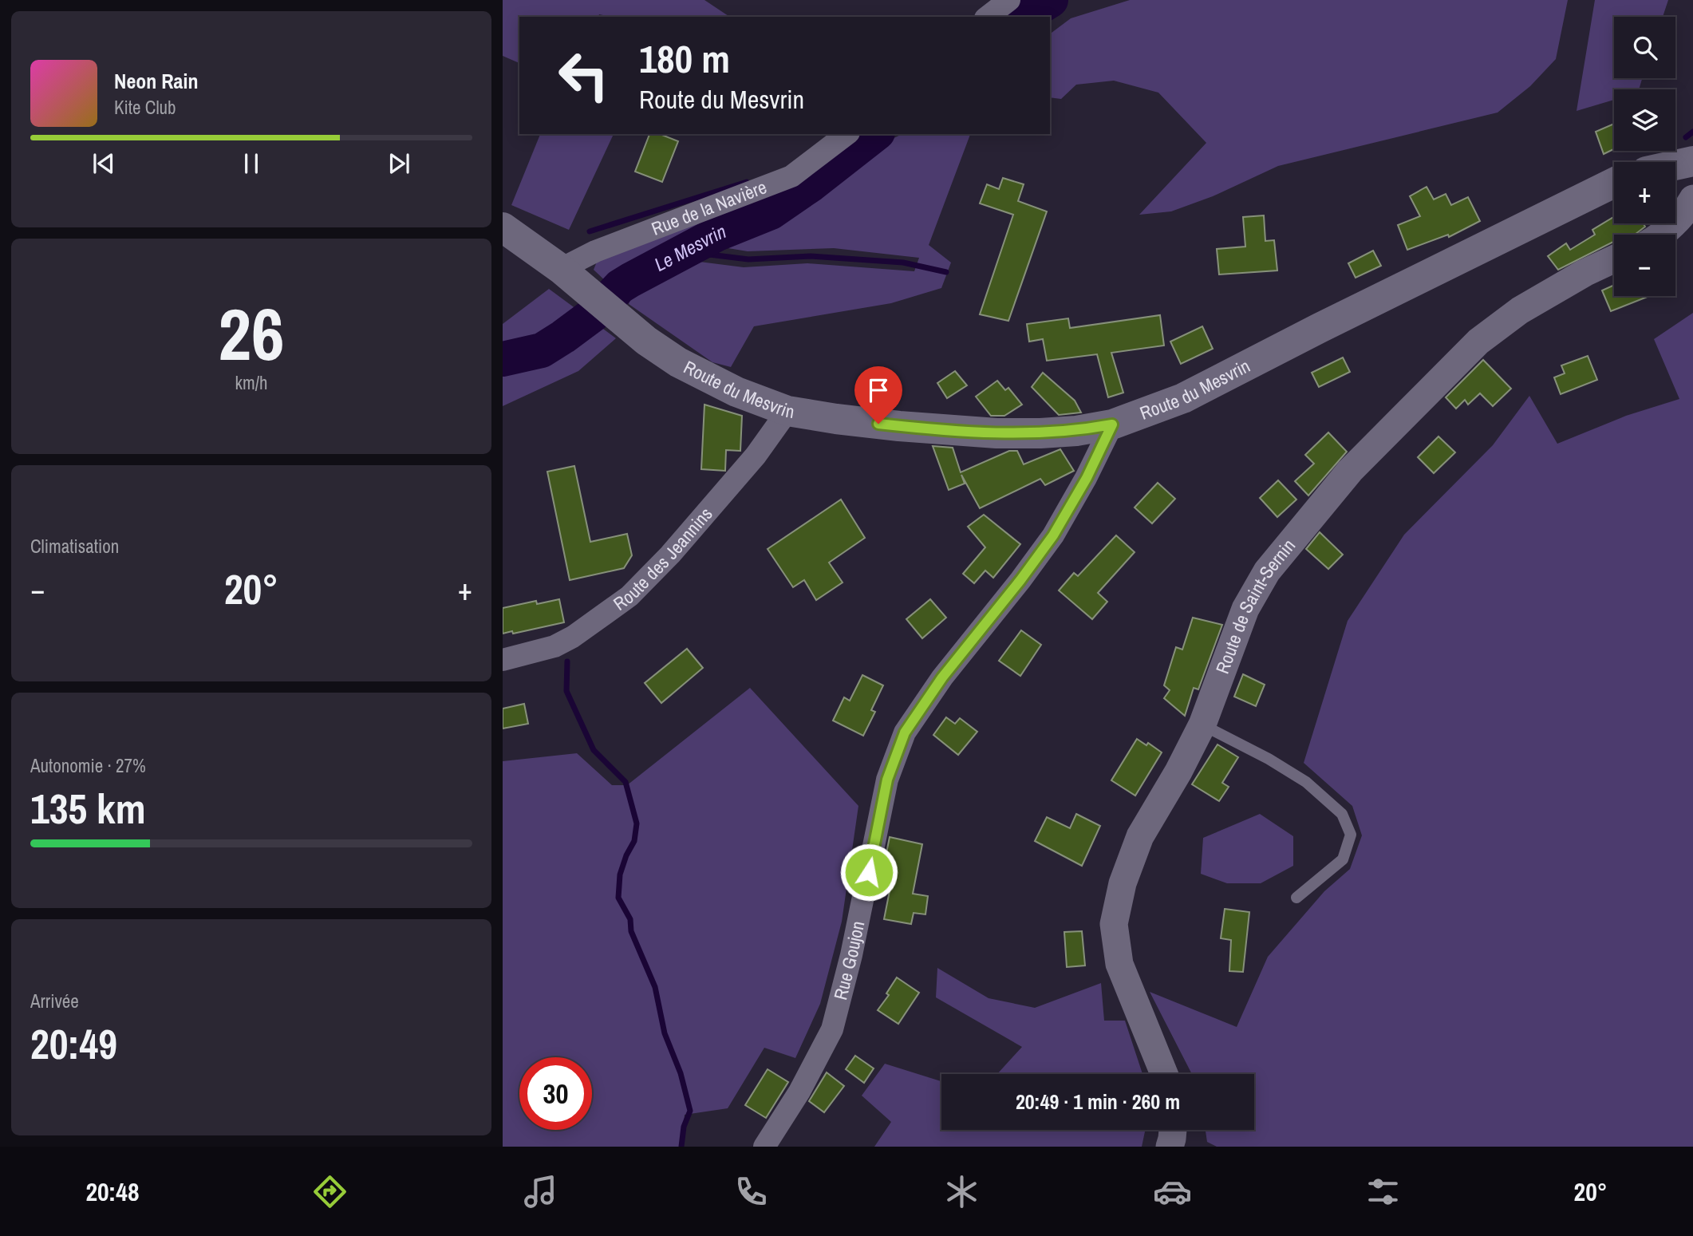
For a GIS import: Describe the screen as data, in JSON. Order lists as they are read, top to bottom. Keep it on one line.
{"streets":{"main road":["Route du Mesvrin"],"street":["Rue de la Navière","Route des Jeannins","Route de Saint-Sernin","Rue Goujon"]},"crossings":[["Rue de la Navière","Route du Mesvrin"],["Route du Mesvrin","Route des Jeannins"],["Route du Mesvrin","Rue Goujon"]],"water":["Le Mesvrin"],"page":{"map_buttons":["+","−"],"turn":["180 m","Route du Mesvrin"],"song":["Neon Rain","Kite Club"],"tile":[["26","km/h"],"Climatisation",["Autonomie · 27%","135 km"],["Arrivée","20:49"]],"heat":["−","20°","+"],"limit":"30","trip":"20:49 · 1 min · 260 m","tabs":["20:48","20°"]}}
